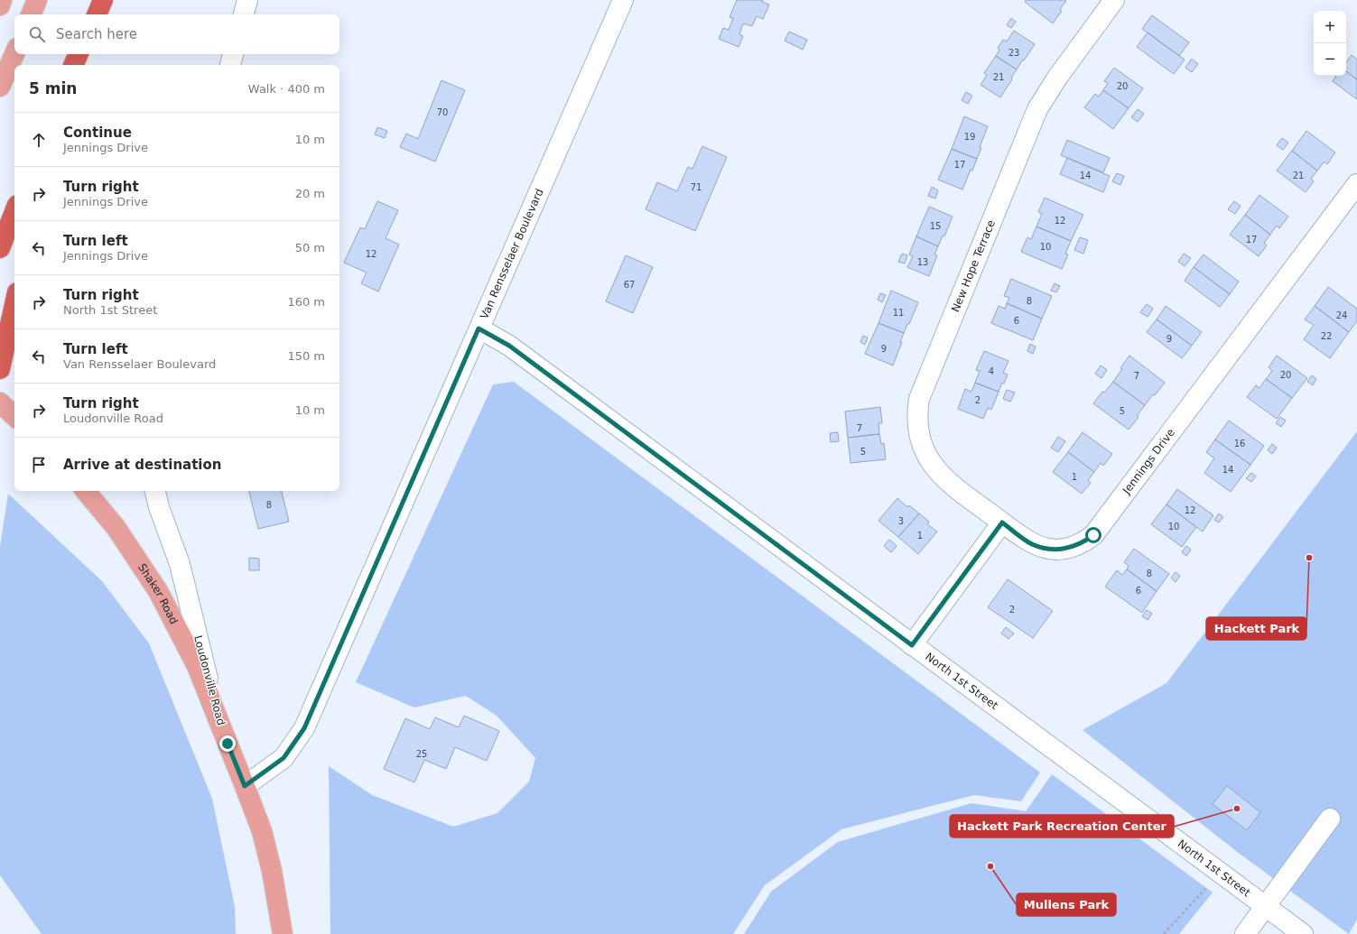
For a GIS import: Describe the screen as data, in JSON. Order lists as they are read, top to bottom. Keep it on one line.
{"streets":{"main road":["Shaker Road","Loudonville Road"],"street":["Van Rensselaer Boulevard","New Hope Terrace","Jennings Drive","North 1st Street"]},"crossings":[["Van Rensselaer Boulevard","Loudonville Road"],["Van Rensselaer Boulevard","North 1st Street"],["New Hope Terrace","Jennings Drive"],["Shaker Road","Loudonville Road"]],"places":["Hackett Park","Hackett Park Recreation Center","Mullens Park"],"house_numbers":["23","21","20","70","19","17","14","21","71","12","15","17","10","12","13","67","8","11","24","6","22","9","9","4","20","7","2","5","7","16","5","14","1","8","12","3","10","1","8","6","2","25"],"page":{"map_buttons":["+","−"],"search":"Search here","heading":["5 min","Walk · 400 m"],"list":[["Continue","Jennings Drive","10 m"],["Turn right","Jennings Drive","20 m"],["Turn left","Jennings Drive","50 m"],["Turn right","North 1st Street","160 m"],["Turn left","Van Rensselaer Boulevard","150 m"],["Turn right","Loudonville Road","10 m"],"Arrive at destination"]}}
